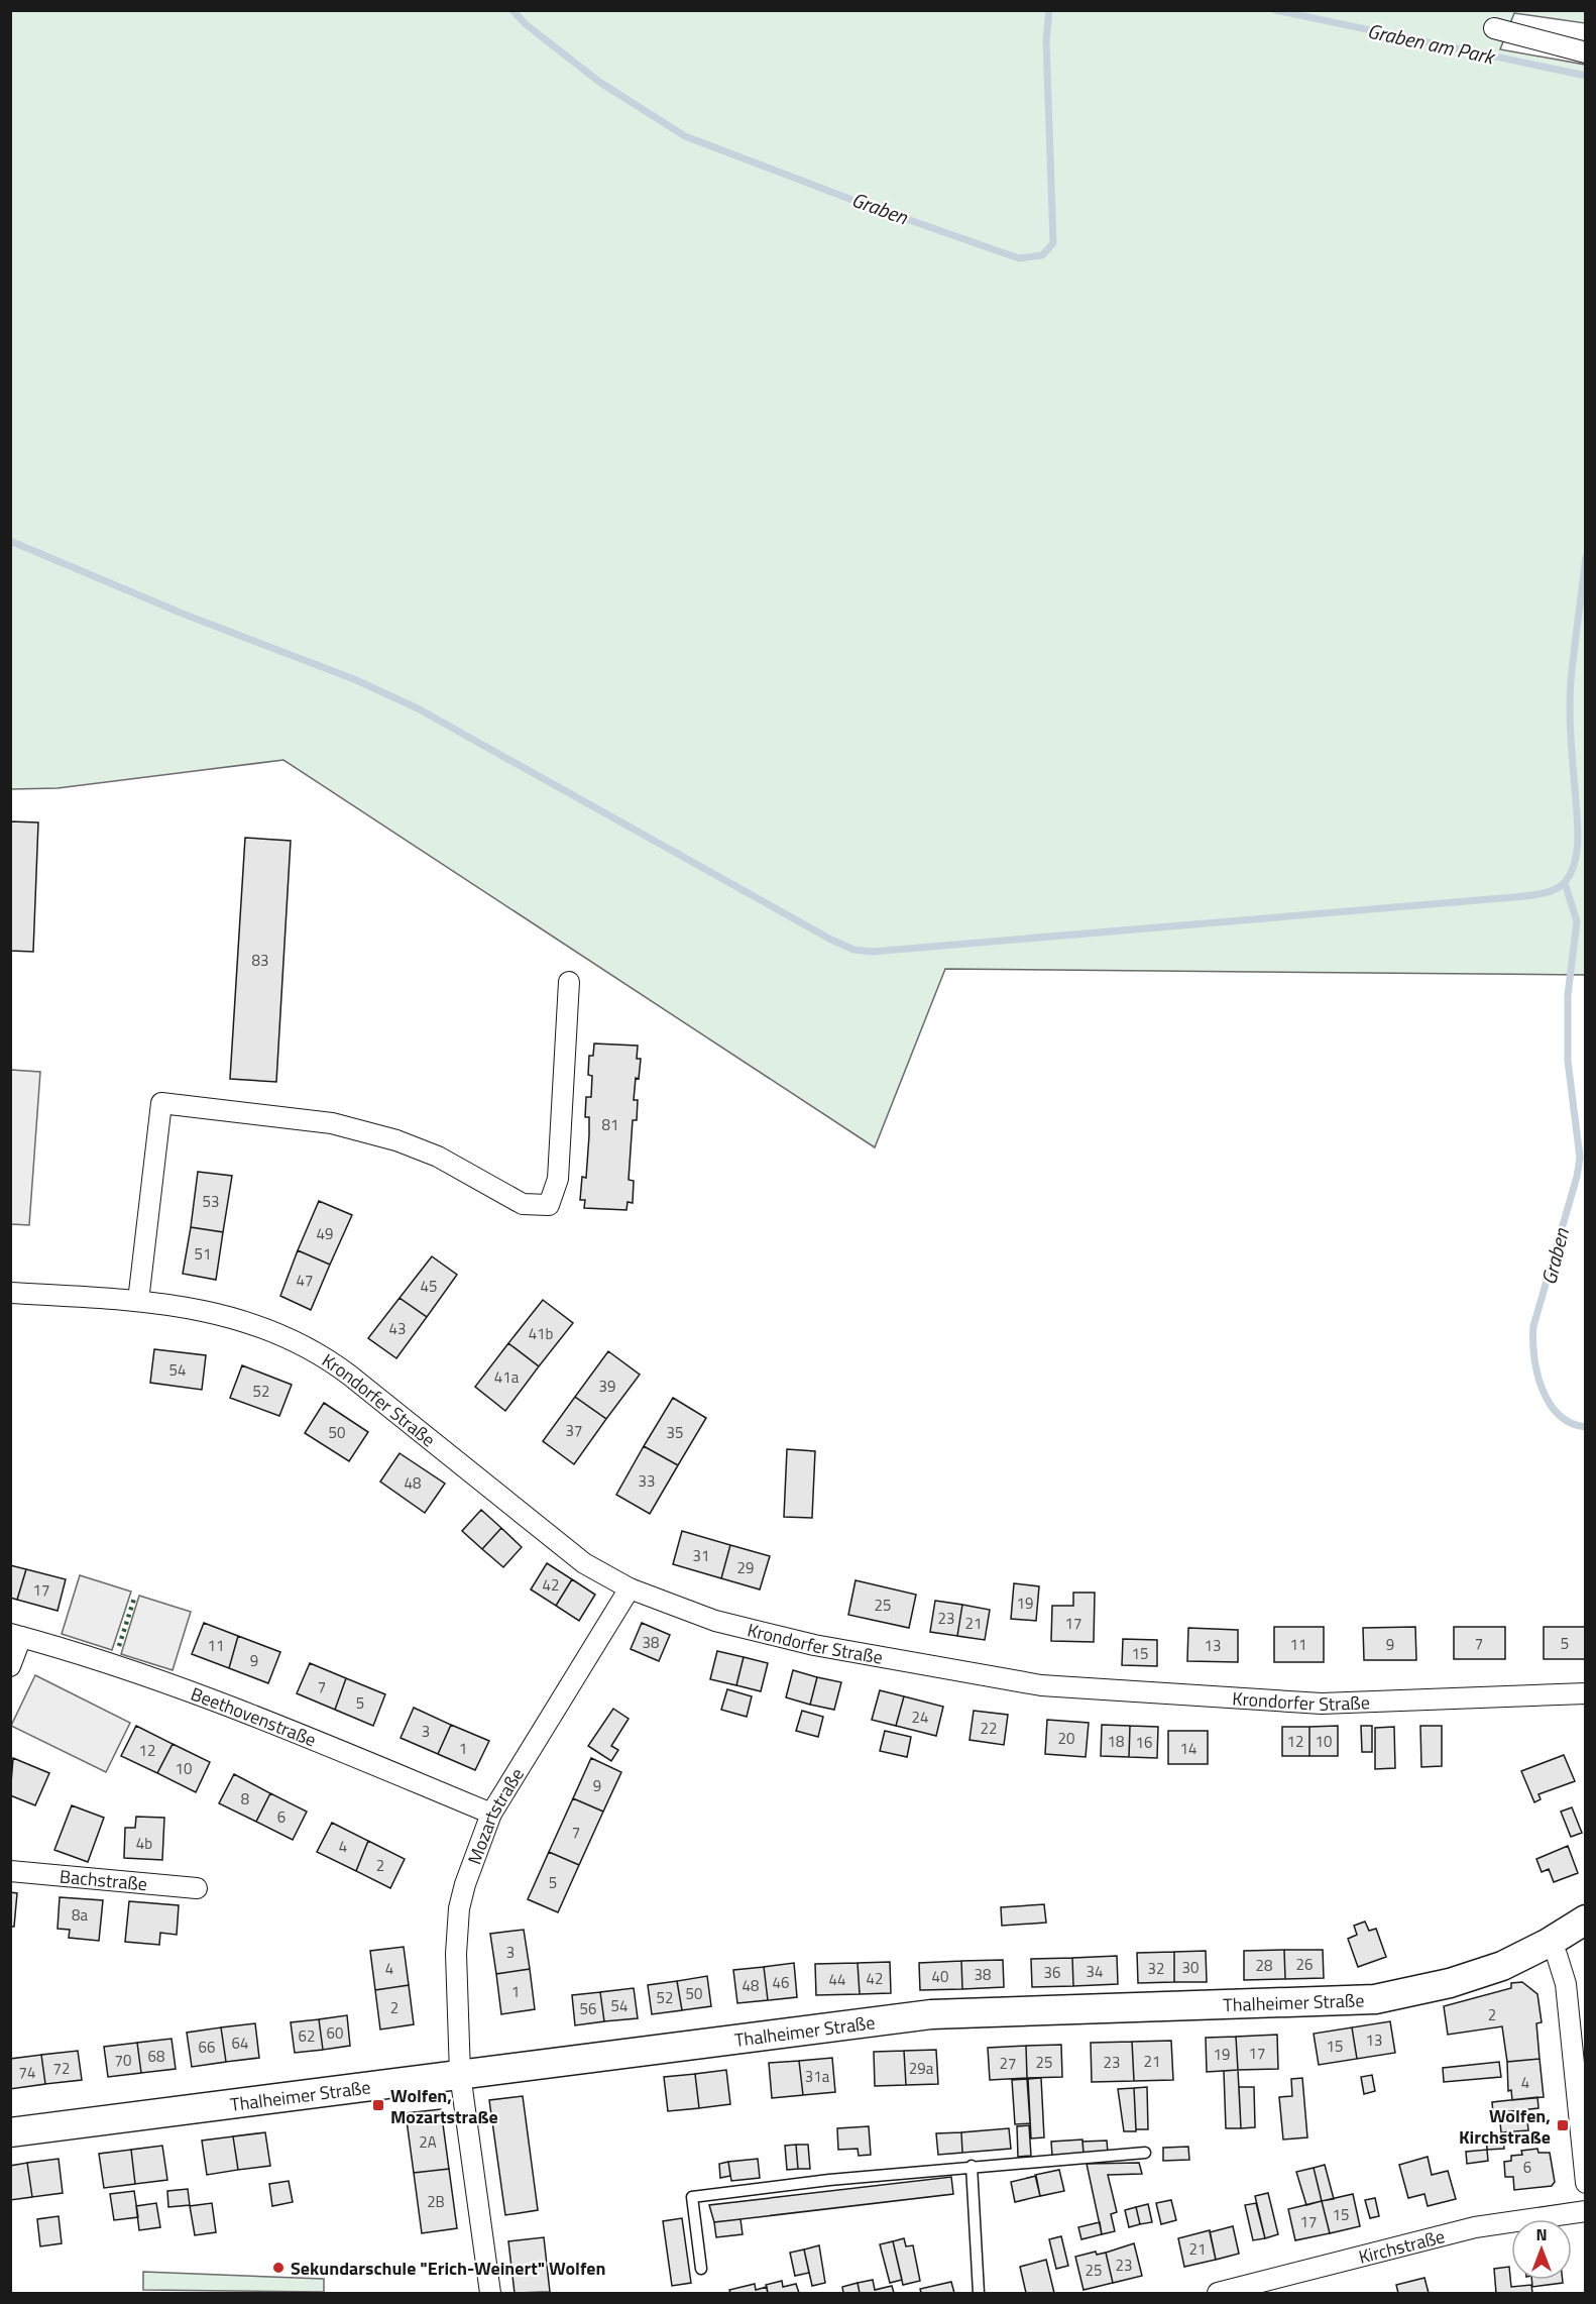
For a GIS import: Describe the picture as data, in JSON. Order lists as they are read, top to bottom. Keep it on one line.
{"streets":{"street":["Krondorfer Straße","Beethovenstraße","Mozartstraße","Bachstraße","Thalheimer Straße","Kirchstraße"]},"crossings":[["Krondorfer Straße","Mozartstraße"],["Beethovenstraße","Mozartstraße"],["Mozartstraße","Thalheimer Straße"]],"water":["Graben am Park","Graben"],"places":{"transit":["Wolfen, Mozartstraße","Wolfen, Kirchstraße"],"other":["Sekundarschule \"Erich-Weinert\" Wolfen"]},"house_numbers":["83","81","53","49","51","47","45","43","41b","54","41a","39","52","37","50","35","33","48","31","29","42","17","19","25","23","21","17","38","7","5","11","9","11","13","15","9","7","5","24","22","3","20","18","12","10","16","1","14","12","10","9","8","6","7","4b","4","2","5","8a","3","26","28","30","4","32","34","36","38","40","42","44","46","48","1","50","52","54","2","56","2","60","62","13","64","15","66","17","19","68","70","21","25","23","27","72","29a","74","31a","4","2A","6","2B","15","17","21","23","25"],"north":"top"}
